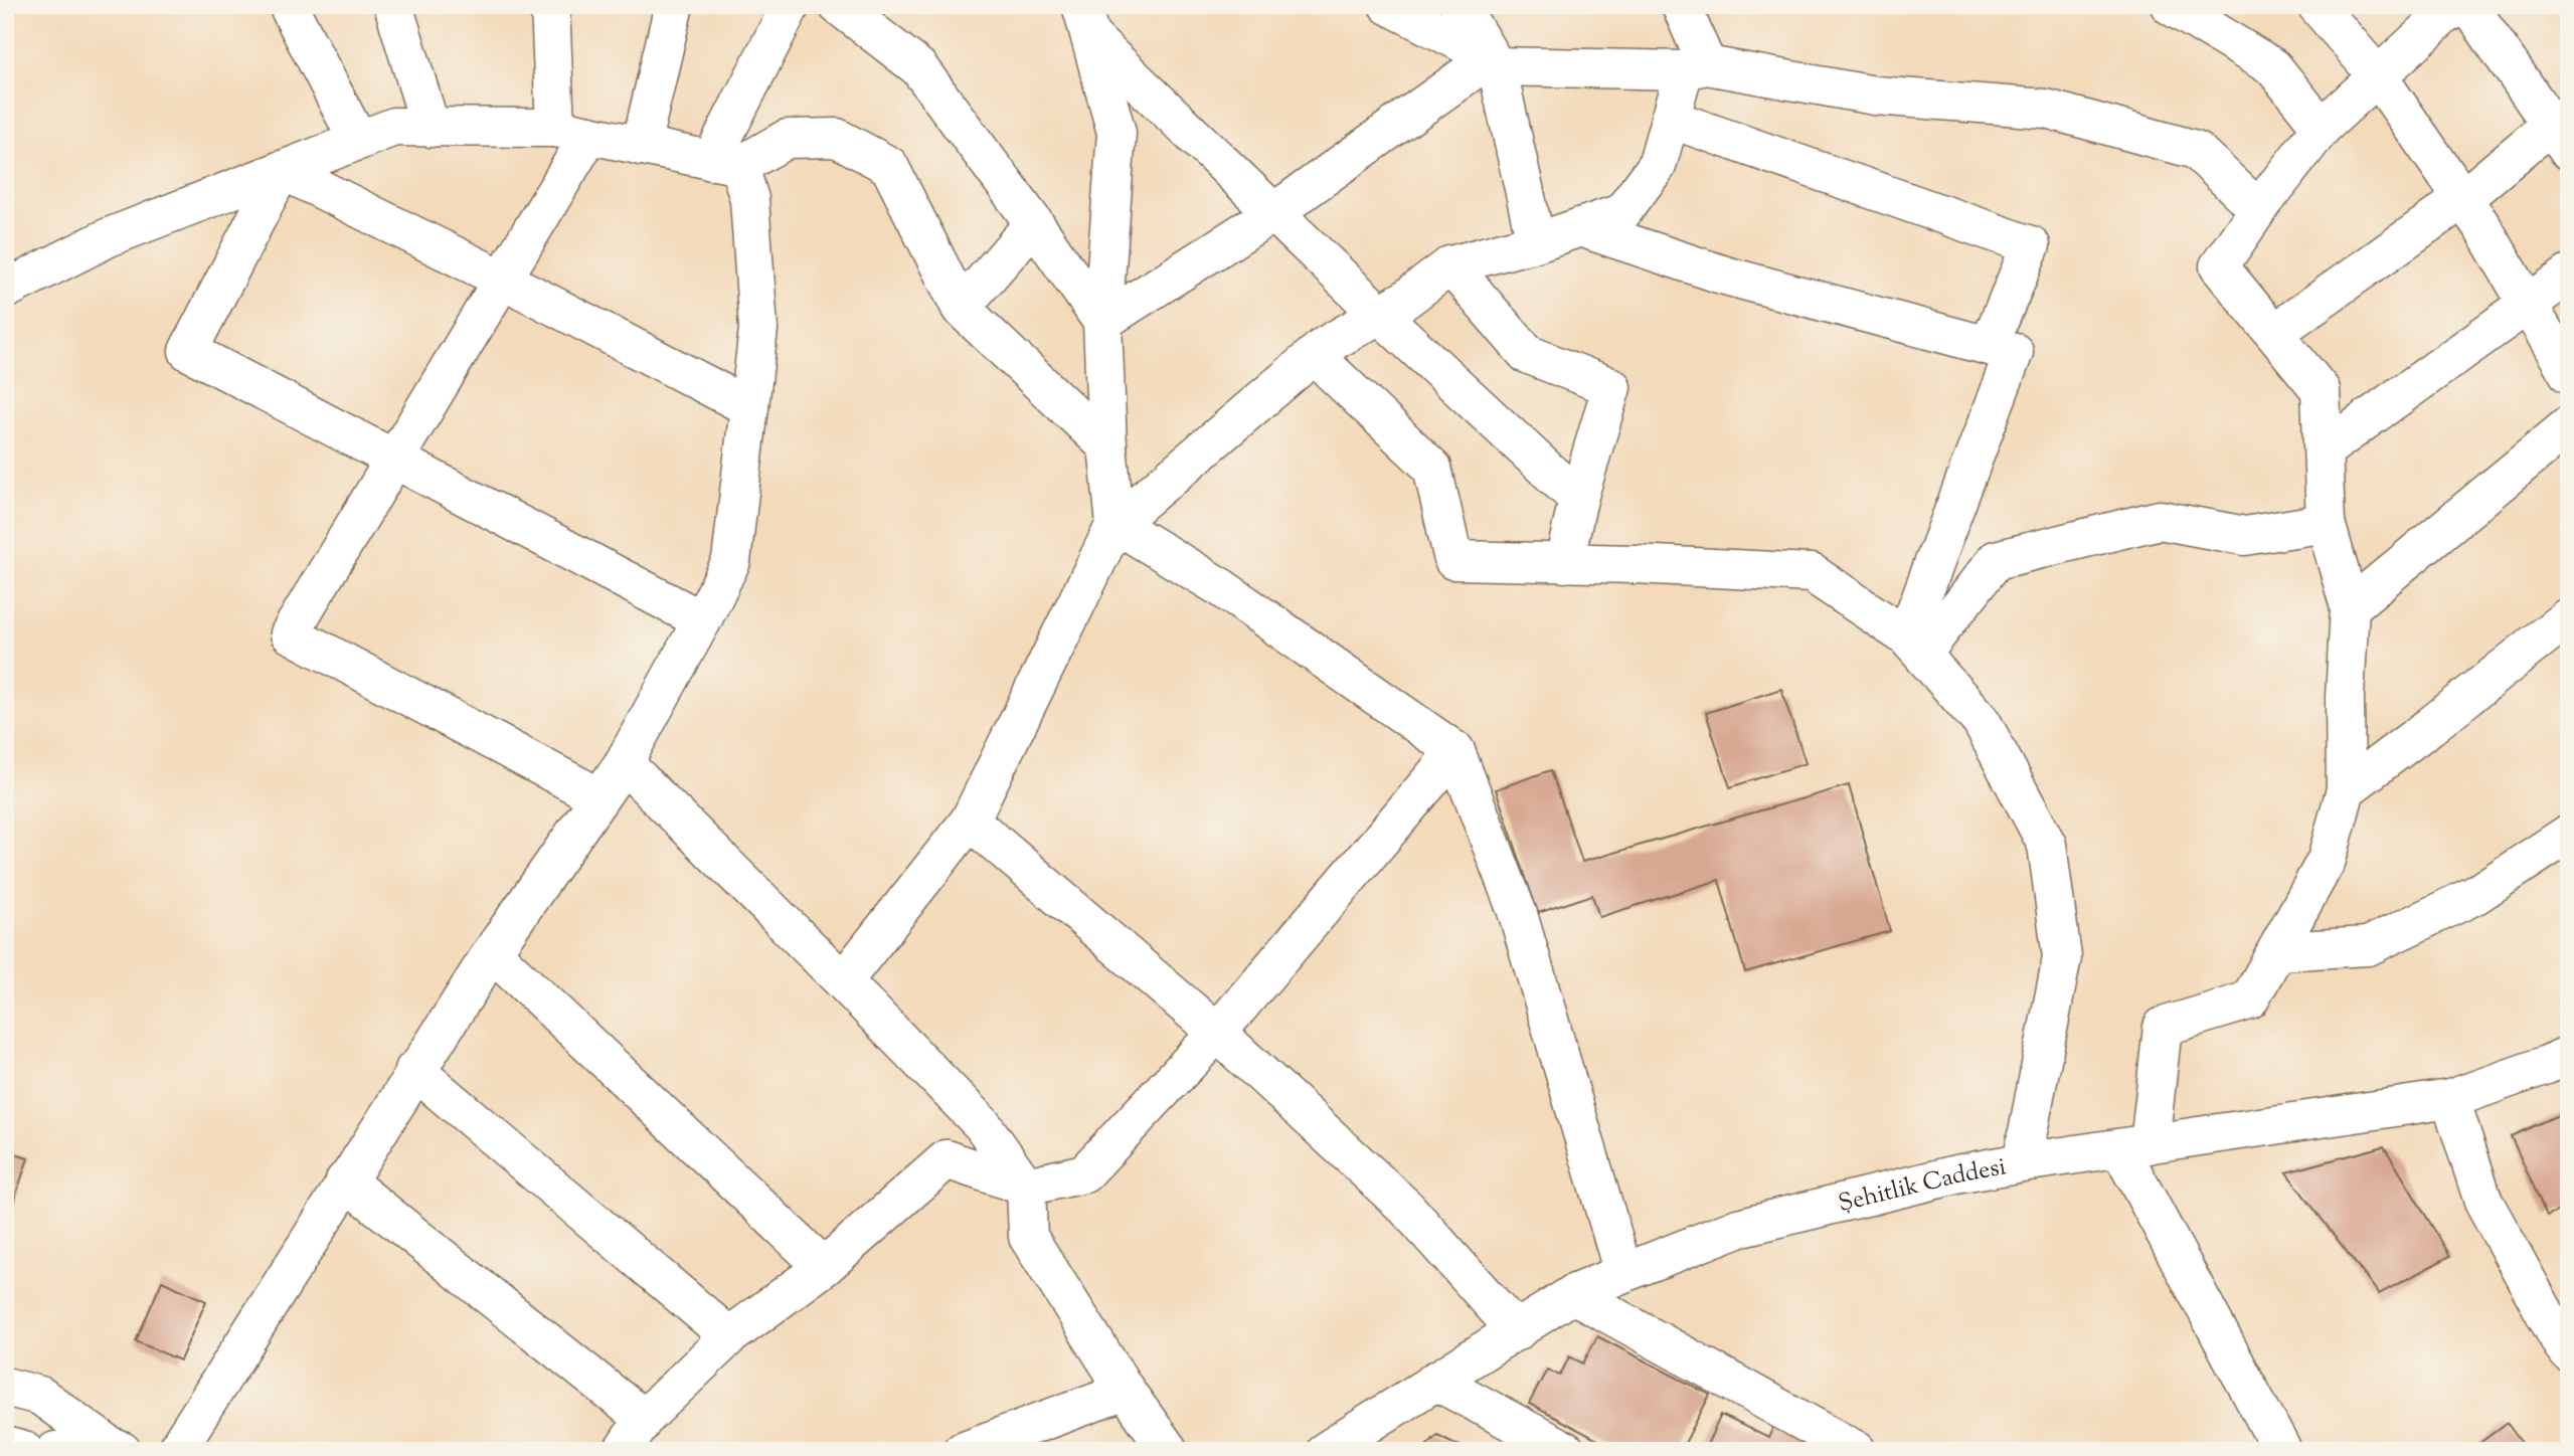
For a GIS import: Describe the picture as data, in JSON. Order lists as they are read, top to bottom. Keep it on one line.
{"streets":{"street":["Şehitlik Caddesi"]}}
